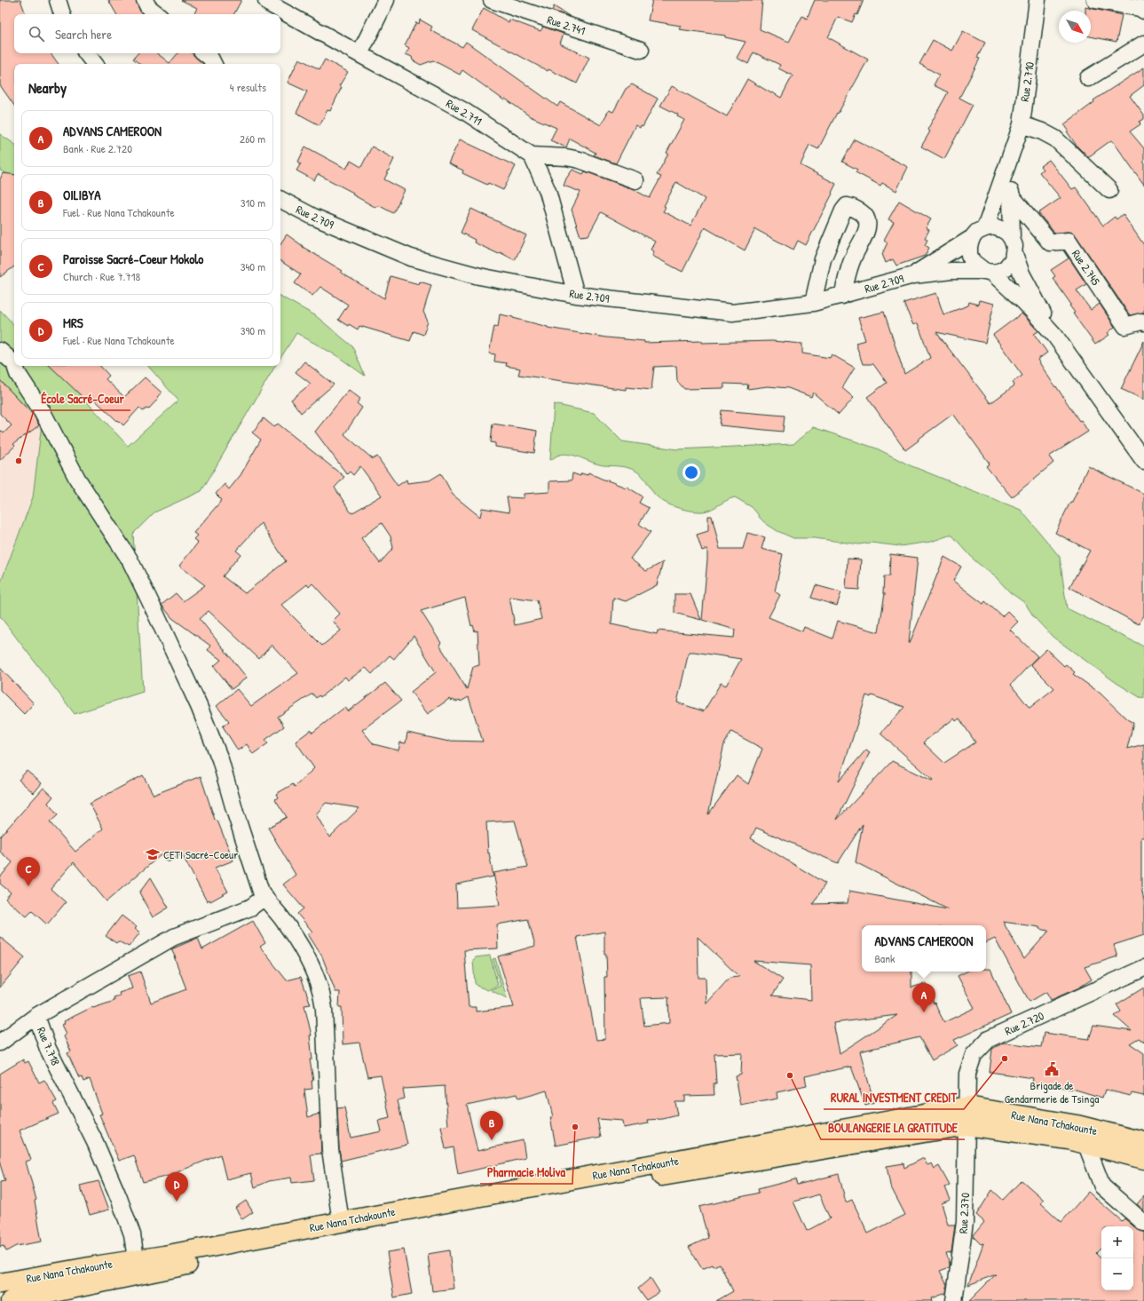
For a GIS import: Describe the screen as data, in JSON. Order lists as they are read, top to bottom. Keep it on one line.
{"streets":{"main road":["Rue Nana Tchakounte"],"street":["Rue 2.741","Rue 2.710","Rue 2.711","Rue 2.709","Rue 2.745","Rue 2.720","Rue 7.718","Rue 2.370"]},"crossings":[["Rue 2.710","Rue 2.709"],["Rue 2.710","Rue 2.745"],["Rue 2.720","Rue Nana Tchakounte"],["Rue 2.720","Rue 2.370"],["Rue 7.718","Rue Nana Tchakounte"],["Rue Nana Tchakounte","Rue 2.370"]],"places":{"other":["École Sacré-Coeur","RURAL INVESTMENT CREDIT","BOULANGERIE LA GRATITUDE","Pharmacie Moliva"],"school or university":["CETI Sacré-Coeur"],"public building":["Brigade de Gendarmerie de Tsinga"]},"north":"bottom right","page":{"search":"Search here","heading":["Nearby","4 results"],"list":[{"mark":"A","name":"ADVANS CAMEROON","note":"Bank · Rue 2.720","value":"260 m"},{"mark":"B","name":"OILIBYA","note":"Fuel · Rue Nana Tchakounte","value":"310 m"},{"mark":"C","name":"Paroisse Sacré-Coeur Mokolo","note":"Church · Rue 7.718","value":"340 m"},{"mark":"D","name":"MRS","note":"Fuel · Rue Nana Tchakounte","value":"390 m"}],"pins":["C","A","B","D"],"popup":["ADVANS CAMEROON","Bank"],"map_buttons":["+","−"]}}
